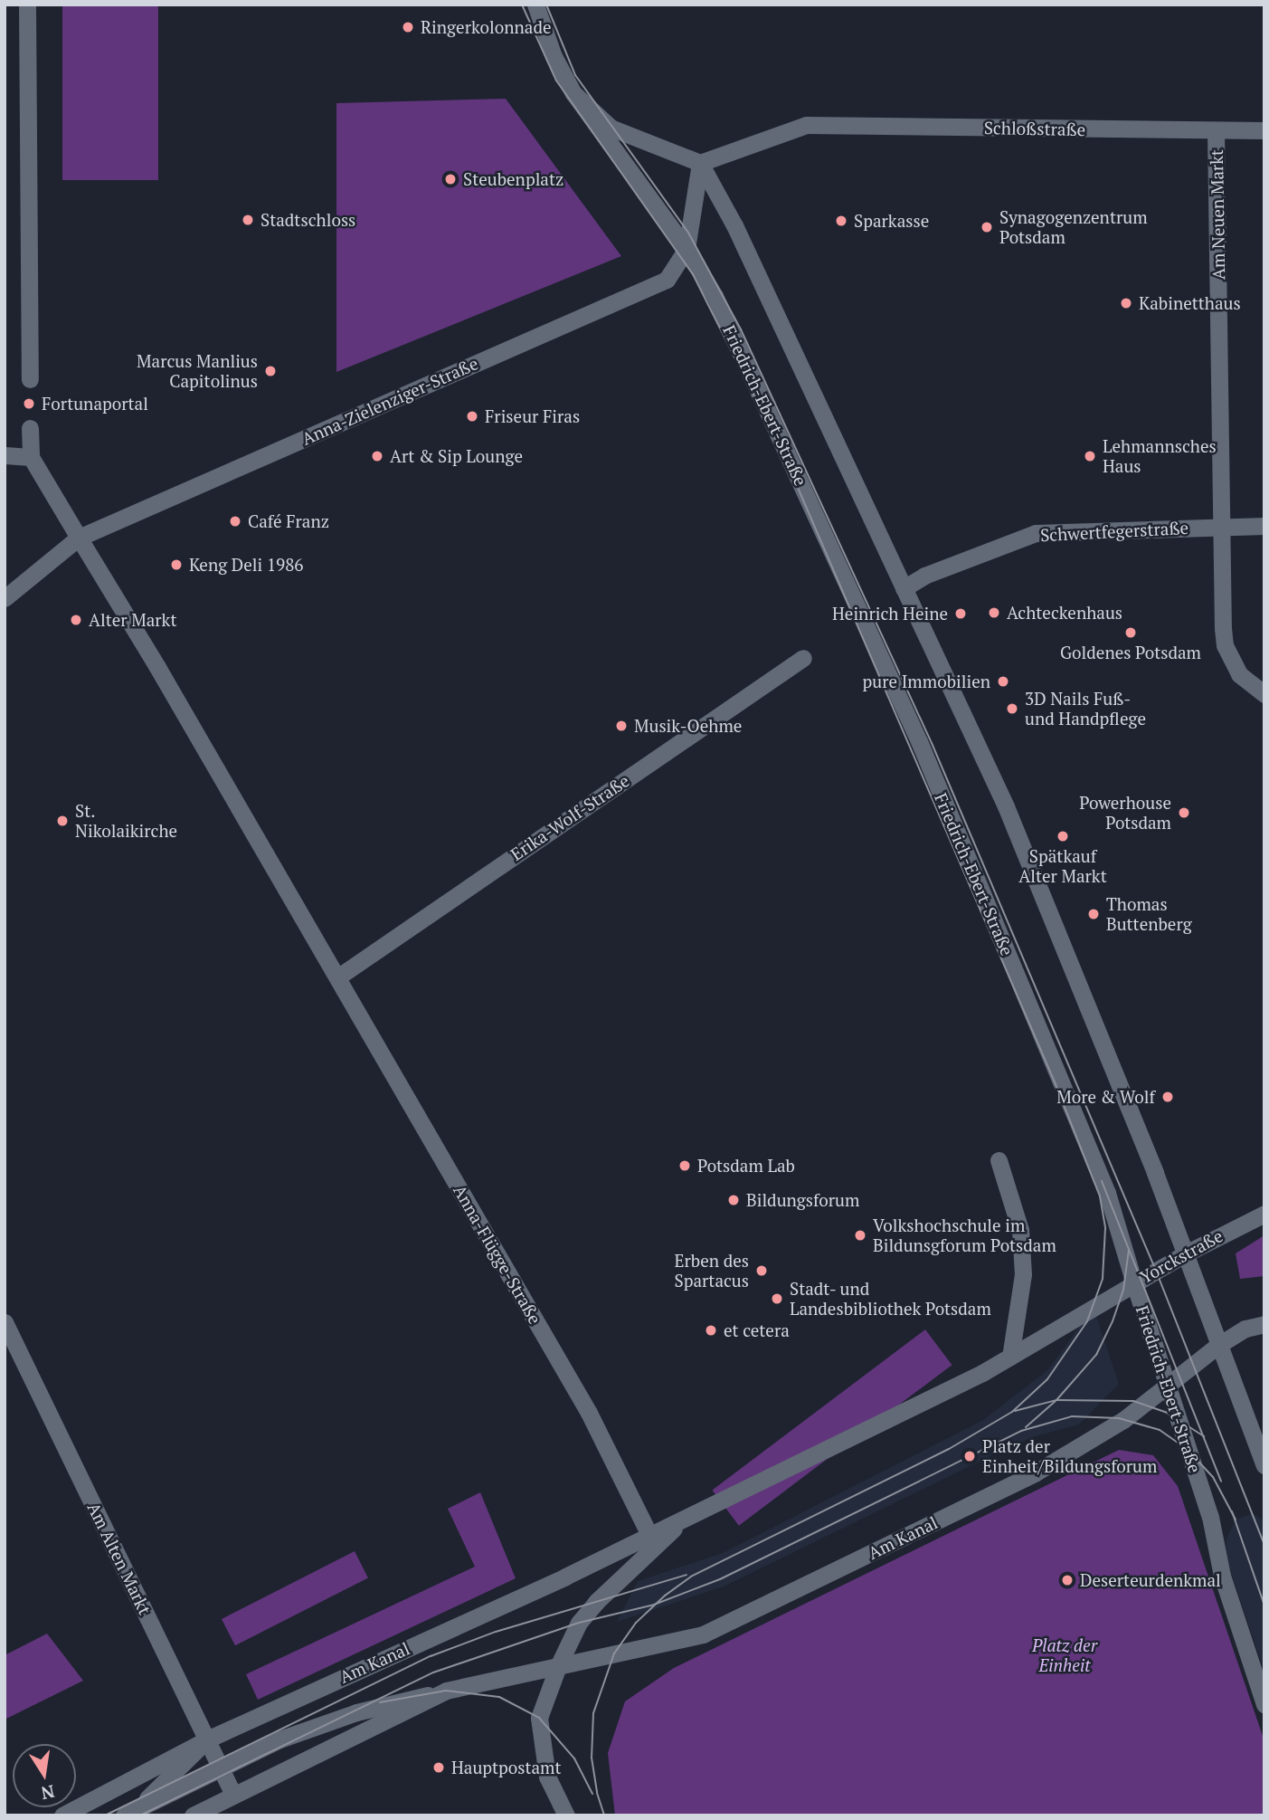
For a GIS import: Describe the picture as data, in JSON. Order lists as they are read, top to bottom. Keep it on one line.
{"streets":{"street":["Schloßstraße","Am Neuen Markt","Anna-Zielenziger-Straße","Friedrich-Ebert-Straße","Schwertfegerstraße","Erika-Wolf-Straße","Anna-Flügge-Straße","Yorckstraße","Am Kanal","Am Alten Markt"]},"crossings":[["Schloßstraße","Am Neuen Markt"],["Am Neuen Markt","Schwertfegerstraße"],["Anna-Zielenziger-Straße","Friedrich-Ebert-Straße"],["Friedrich-Ebert-Straße","Yorckstraße"],["Friedrich-Ebert-Straße","Am Kanal"],["Erika-Wolf-Straße","Anna-Flügge-Straße"],["Anna-Flügge-Straße","Am Kanal"],["Yorckstraße","Am Kanal"],["Am Kanal","Am Alten Markt"]],"parks":["Platz der Einheit"],"places":["Ringerkolonnade","Steubenplatz","Stadtschloss","Sparkasse","Synagogenzentrum Potsdam","Kabinetthaus","Marcus Manlius Capitolinus","Fortunaportal","Friseur Firas","Art & Sip Lounge","Lehmannsches Haus","Café Franz","Keng Deli 1986","Achteckenhaus","Heinrich Heine","Alter Markt","Goldenes Potsdam","pure Immobilien","3D Nails Fuß- und Handpflege","Musik-Oehme","Powerhouse Potsdam","St. Nikolaikirche","Spätkauf Alter Markt","Thomas Buttenberg","More & Wolf","Potsdam Lab","Bildungsforum","Volkshochschule im Bildunsgforum Potsdam","Erben des Spartacus","Stadt- und Landesbibliothek Potsdam","et cetera","Platz der Einheit/Bildungsforum","Deserteurdenkmal","Hauptpostamt"],"north":"bottom"}
